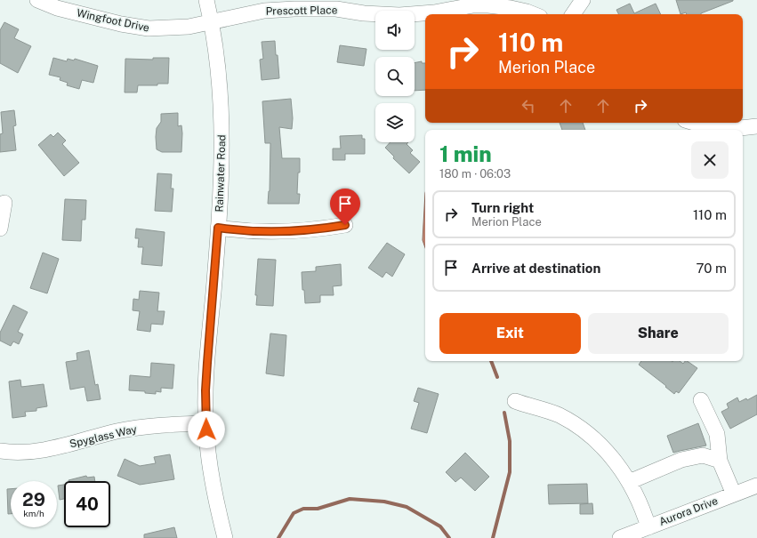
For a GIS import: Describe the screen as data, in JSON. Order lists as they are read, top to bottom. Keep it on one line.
{"streets":{"street":["Prescott Place","Wingfoot Drive","Rainwater Road","Spyglass Way","Aurora Drive"]},"crossings":[["Prescott Place","Wingfoot Drive"],["Prescott Place","Rainwater Road"],["Wingfoot Drive","Rainwater Road"],["Rainwater Road","Spyglass Way"]],"page":{"turn":["110 m","Merion Place"],"heading":["1 min","180 m · 06:03"],"list":[{"name":"Turn right","note":"Merion Place","value":"110 m"},{"name":"Arrive at destination","value":"70 m"}],"buttons":["Exit","Share"],"speed":"29 km/h","limit":"40"}}
